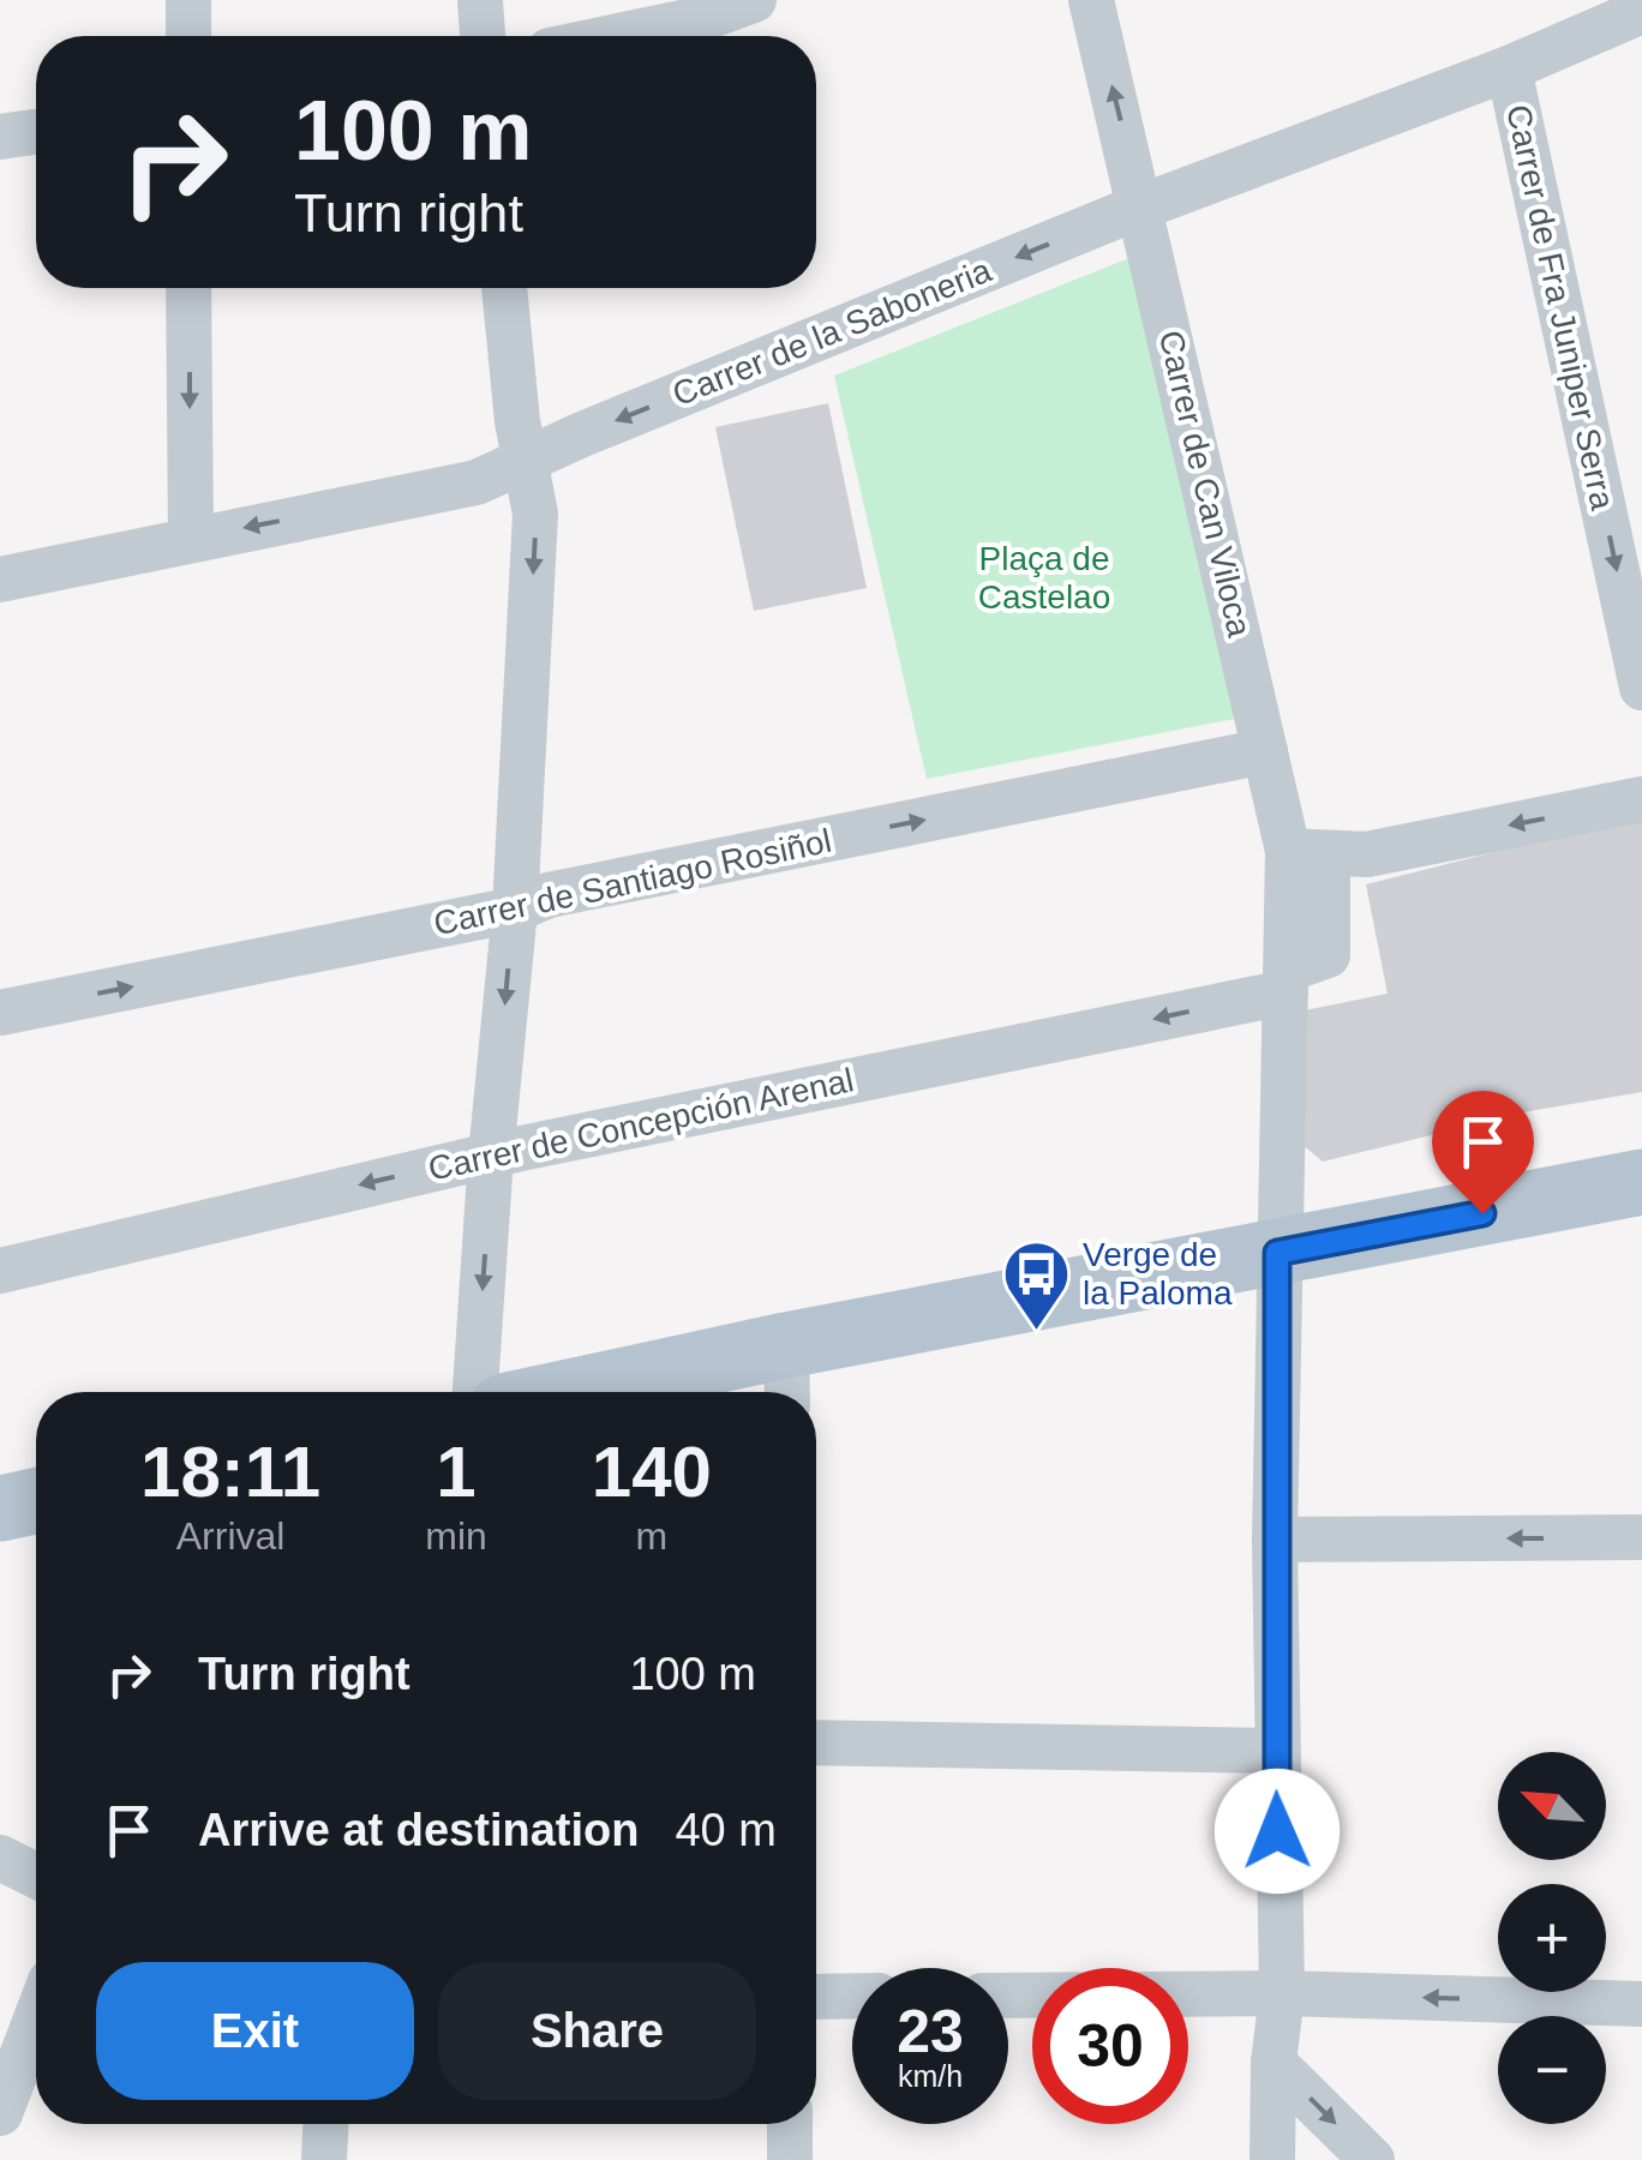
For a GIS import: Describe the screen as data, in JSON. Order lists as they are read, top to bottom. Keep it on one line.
{"streets":{"street":["Carrer de Fra Juniper Serra","Carrer de la Saboneria","Carrer de Can Viloca","Carrer de Santiago Rosiñol","Carrer de Concepción Arenal"]},"crossings":[["Carrer de Fra Juniper Serra","Carrer de la Saboneria"],["Carrer de la Saboneria","Carrer de Can Viloca"],["Carrer de Can Viloca","Carrer de Santiago Rosiñol"],["Carrer de Can Viloca","Carrer de Concepción Arenal"]],"one_way":["Carrer de Fra Juniper Serra","Carrer de la Saboneria","Carrer de Santiago Rosiñol","Carrer de Concepción Arenal"],"parks":["Plaça de Castelao"],"places":{"bus stop":["Verge de la Paloma"]},"north":"top left","page":{"turn":["100 m","Turn right"],"eta":["18:11","Arrival","1","min","140","m"],"list":[{"name":"Turn right","value":"100 m"},{"name":"Arrive at destination","value":"40 m"}],"map_buttons":["+","−"],"buttons":["Exit","Share"],"speed":"23 km/h","limit":"30"}}
